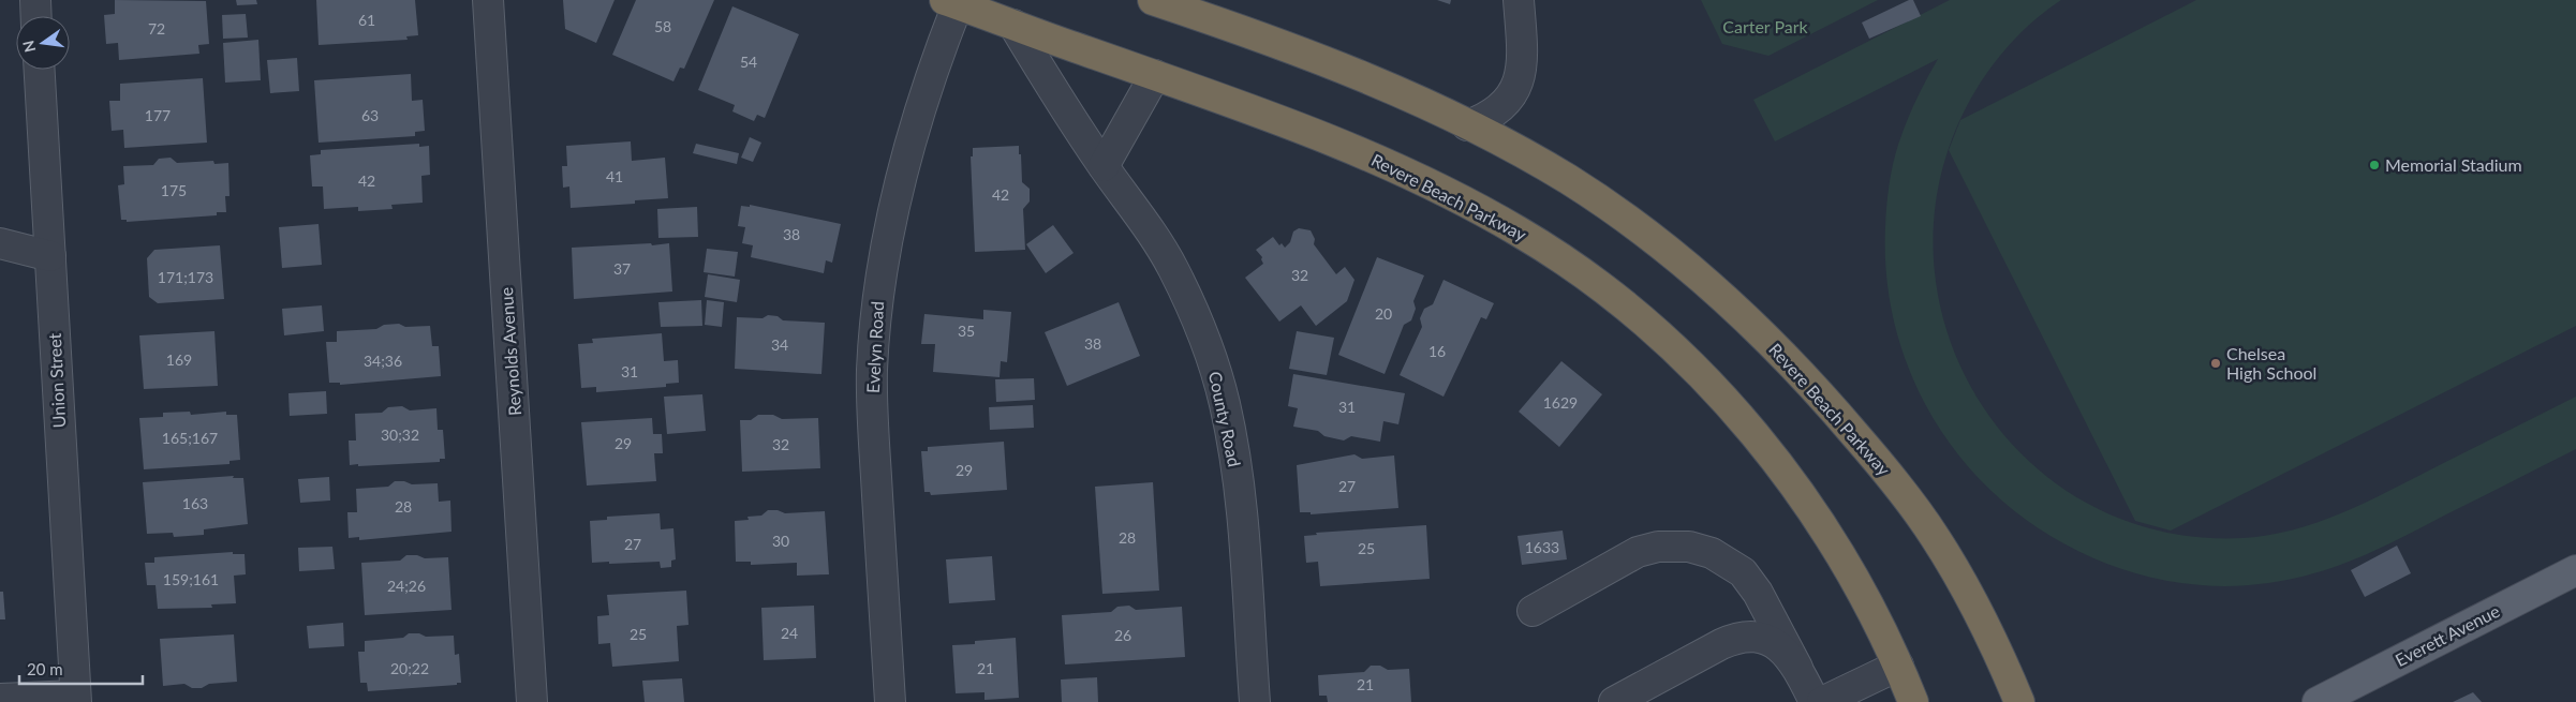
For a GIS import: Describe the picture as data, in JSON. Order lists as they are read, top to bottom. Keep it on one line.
{"streets":{"highway":["Revere Beach Parkway"],"main road":["Everett Avenue"],"street":["Evelyn Road","Reynolds Avenue","Union Street","County Road"]},"crossings":[["Revere Beach Parkway","Evelyn Road"],["Revere Beach Parkway","County Road"]],"parks":["Carter Park"],"places":["Memorial Stadium","Chelsea High School"],"house_numbers":["61","58","72","54","177","63","41","42","175","42","38","37","32","171;173","20","35","38","34","16","169","34;36","31","1629","31","30;32","165;167","29","32","29","27","163","28","28","30","27","1633","25","159;161","24;26","24","25","26","20;22","21","21"],"scale_bar":"20 m","north":"left"}
